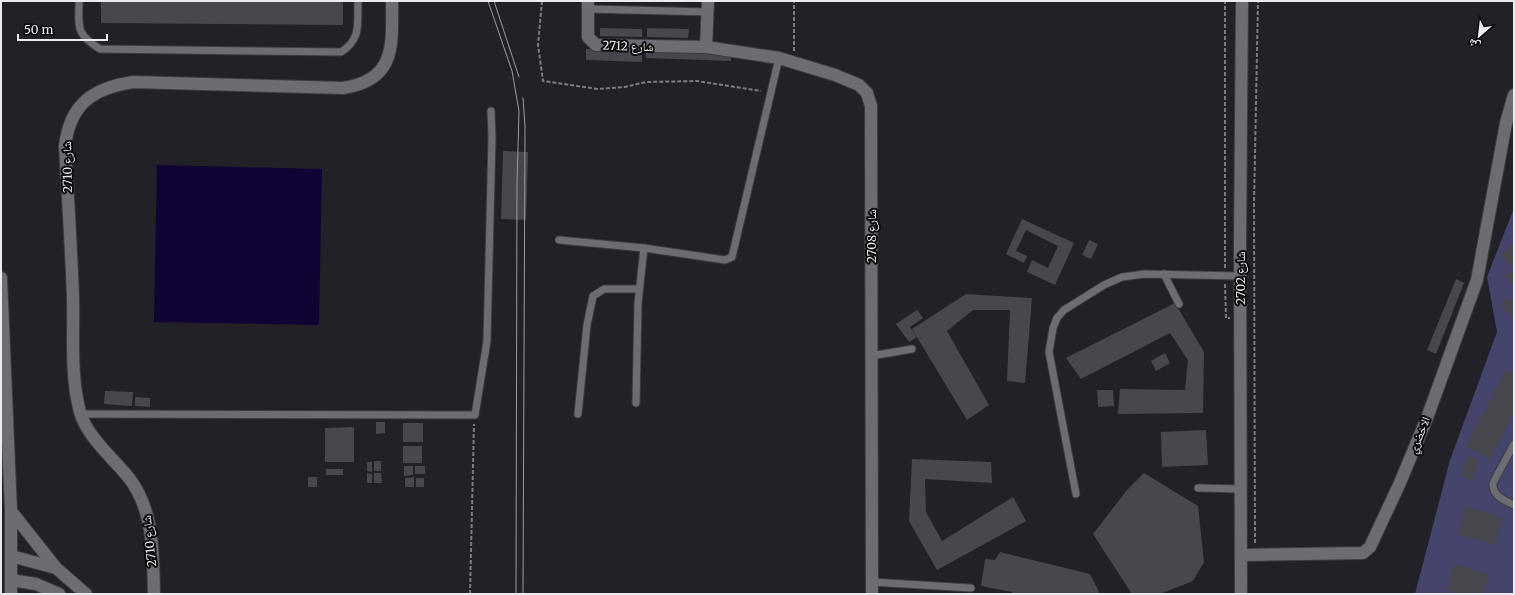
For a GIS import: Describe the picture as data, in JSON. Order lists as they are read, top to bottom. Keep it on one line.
{"streets":{"street":["شارع 2712","شارع 2710","شارع 2708","شارع 2702","الاخضري"]},"crossings":[["شارع 2712","شارع 2708"],["شارع 2702","الاخضري"]],"scale_bar":"50 m","north":"bottom left"}
